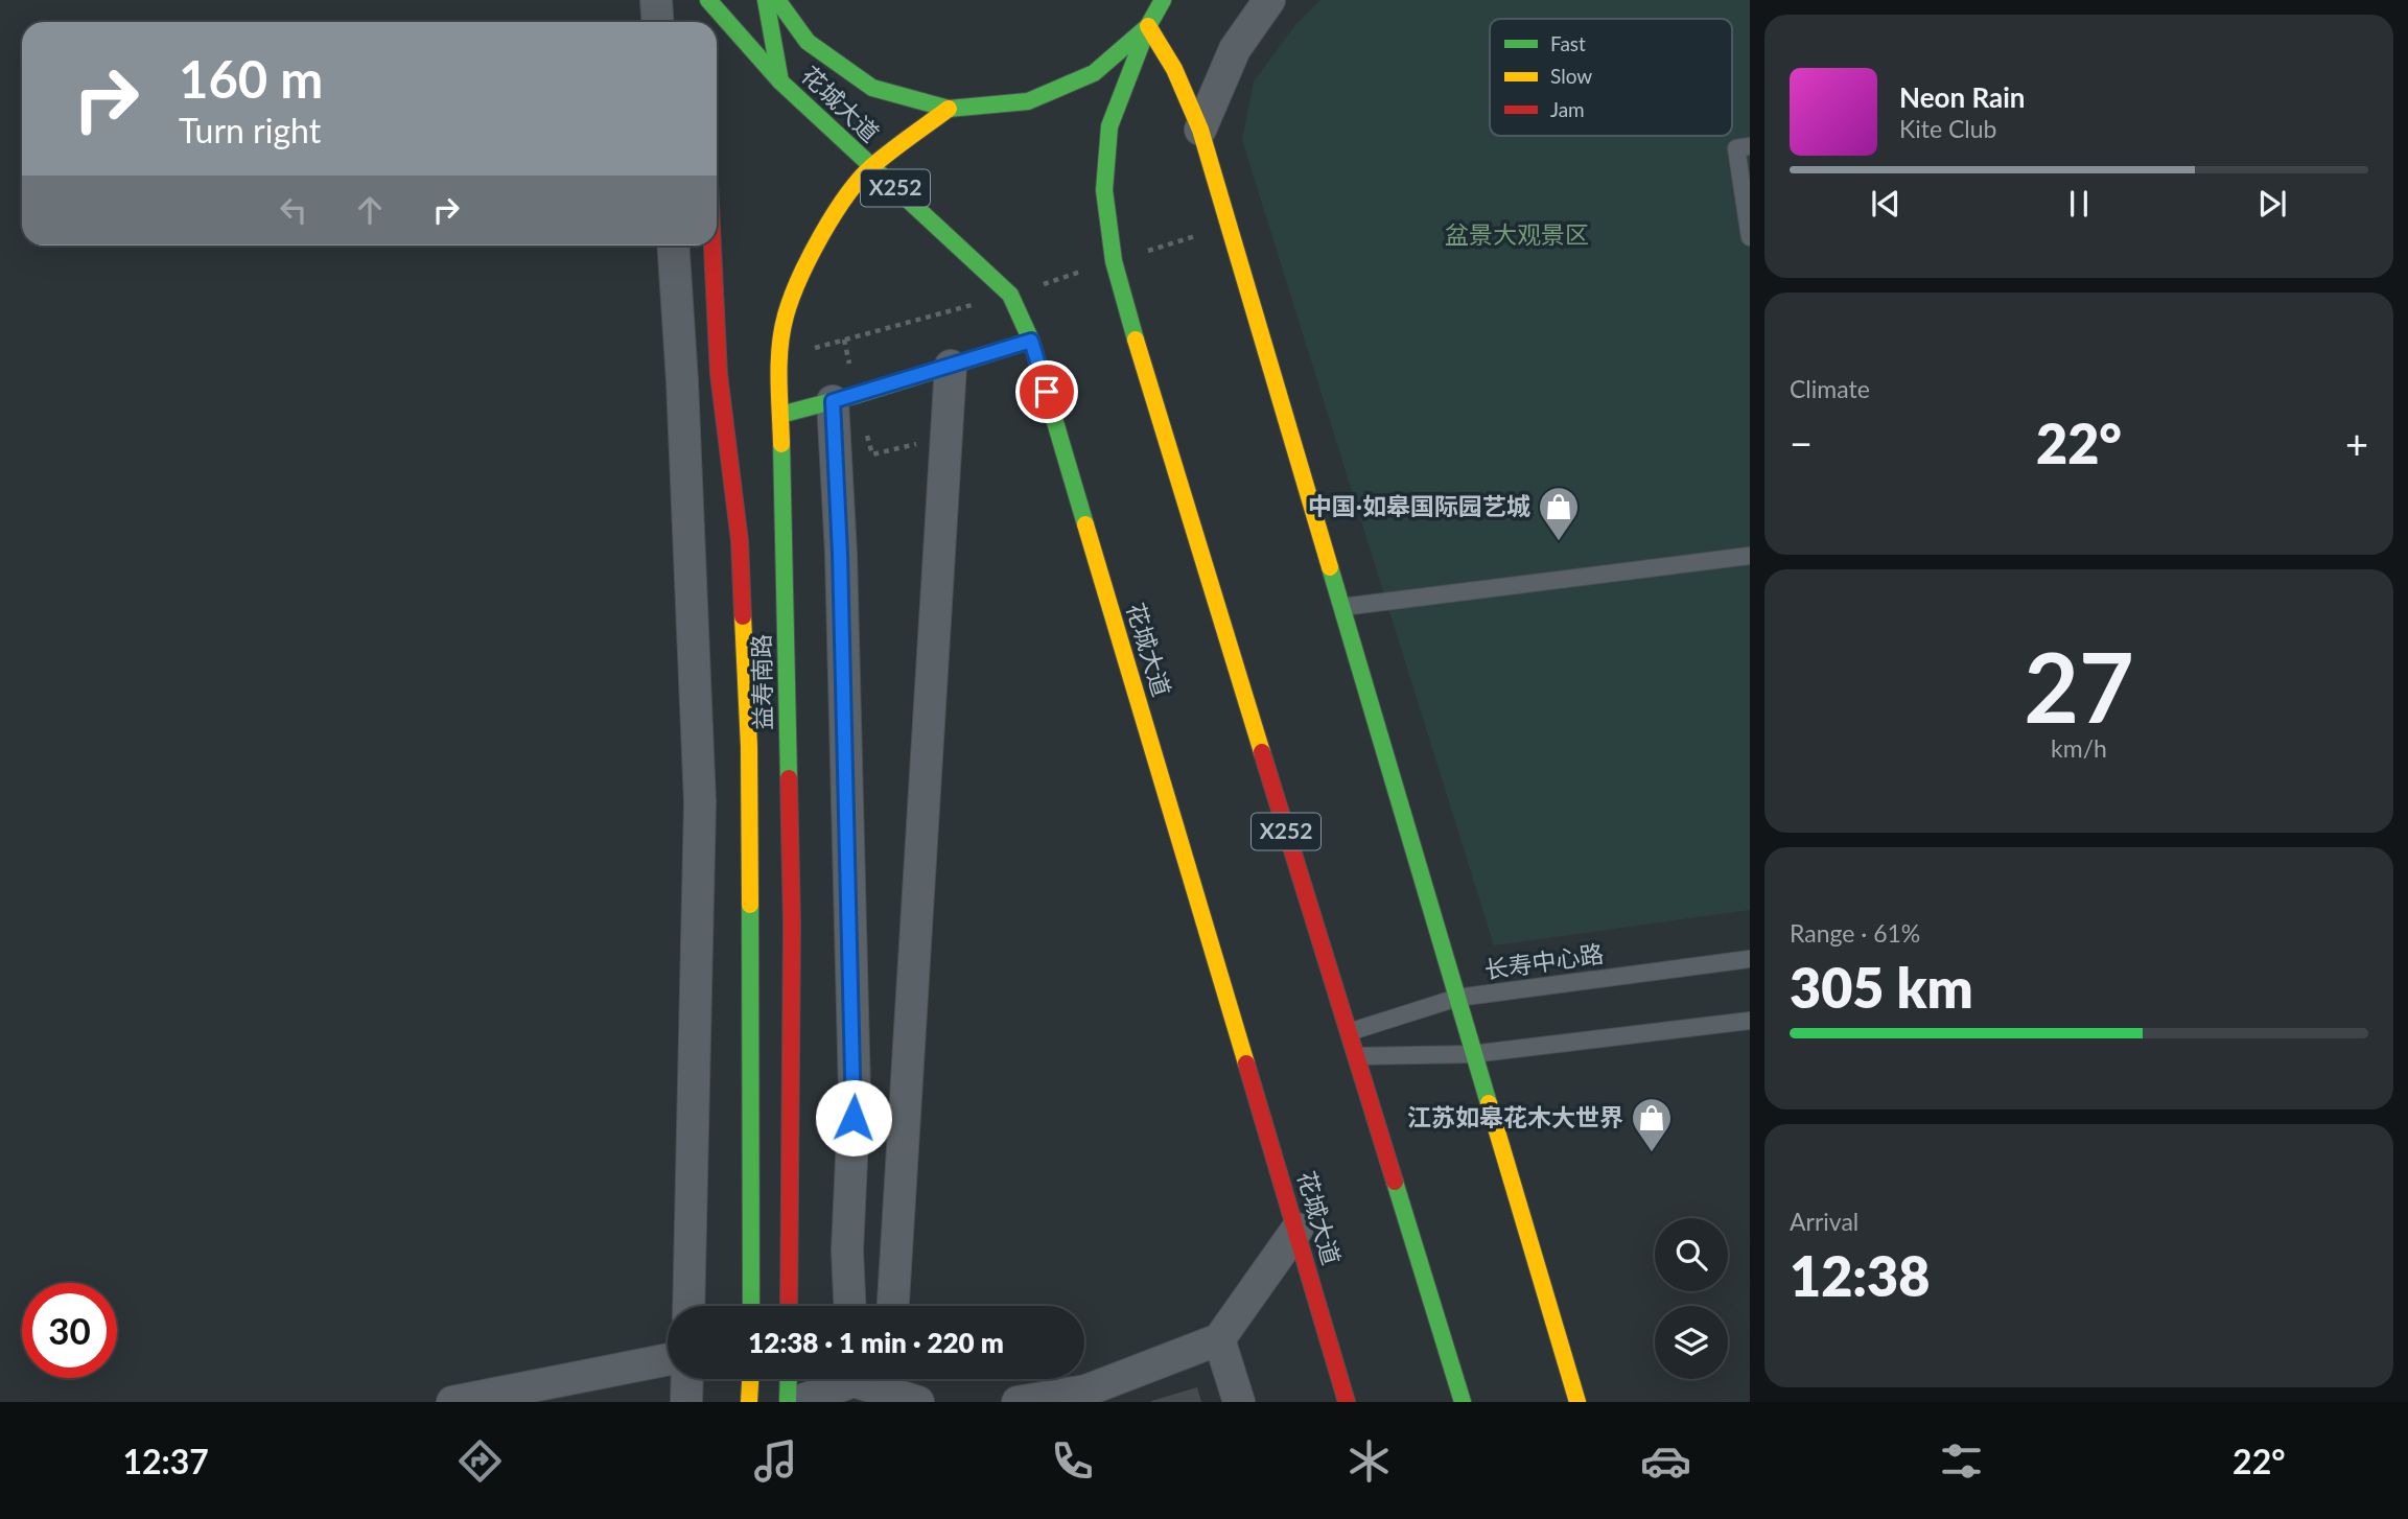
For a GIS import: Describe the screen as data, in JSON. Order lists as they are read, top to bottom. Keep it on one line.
{"streets":{"main road":["花城大道","X252","益寿南路"],"lane":["长寿中心路"]},"crossings":[["花城大道","益寿南路"],["X252","长寿中心路"]],"parks":["盆景大观景区"],"places":{"shop":["中国·如皋国际园艺城","江苏如皋花木大世界"]},"legend":["Fast","Slow","Jam"],"page":{"turn":["160 m","Turn right"],"song":["Neon Rain","Kite Club"],"tile":["Climate",["27","km/h"],["Range · 61%","305 km"],["Arrival","12:38"]],"heat":["−","22°","+"],"limit":"30","trip":"12:38 · 1 min · 220 m","tabs":["12:37","22°"]}}
